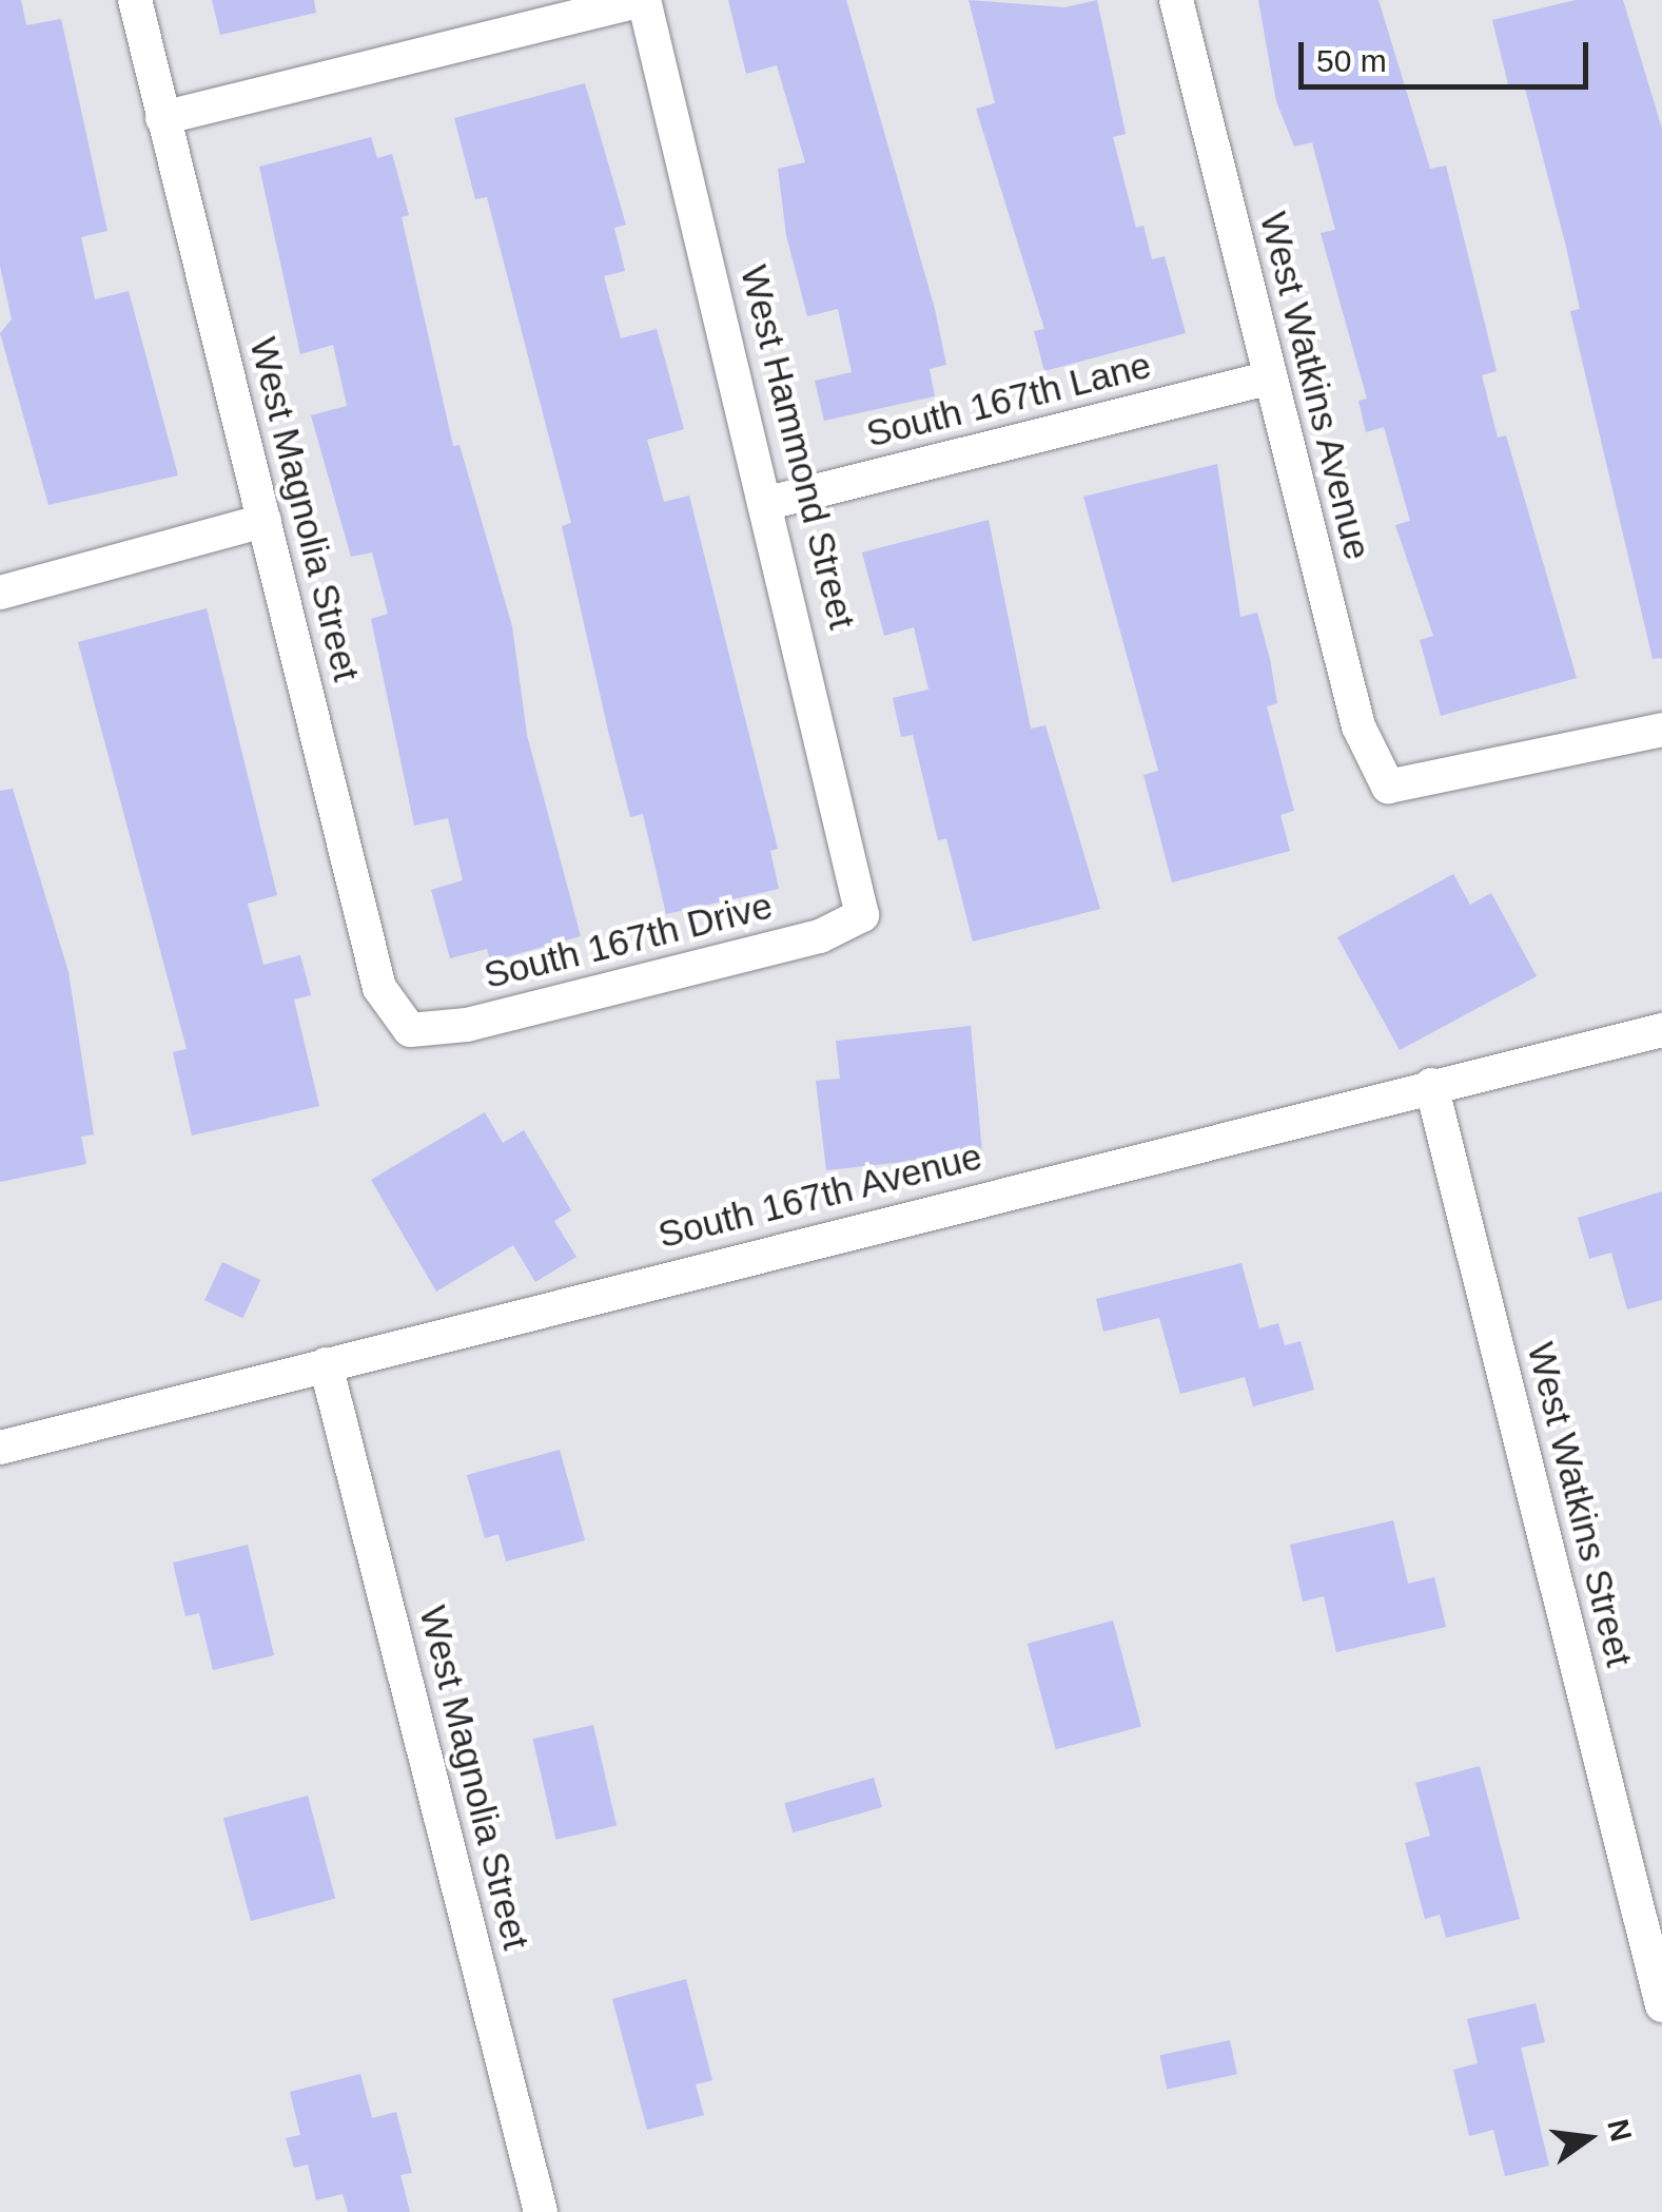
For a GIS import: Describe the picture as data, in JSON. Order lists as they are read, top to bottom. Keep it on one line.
{"streets":{"street":["West Watkins Avenue","South 167th Lane","West Hammond Street","West Magnolia Street","South 167th Drive","South 167th Avenue","West Watkins Street"]},"crossings":[["West Watkins Avenue","South 167th Lane"],["South 167th Lane","West Hammond Street"],["West Hammond Street","South 167th Drive"],["West Magnolia Street","South 167th Drive"],["West Magnolia Street","South 167th Avenue"],["South 167th Avenue","West Watkins Street"]],"scale_bar":"50 m","north":"right"}
